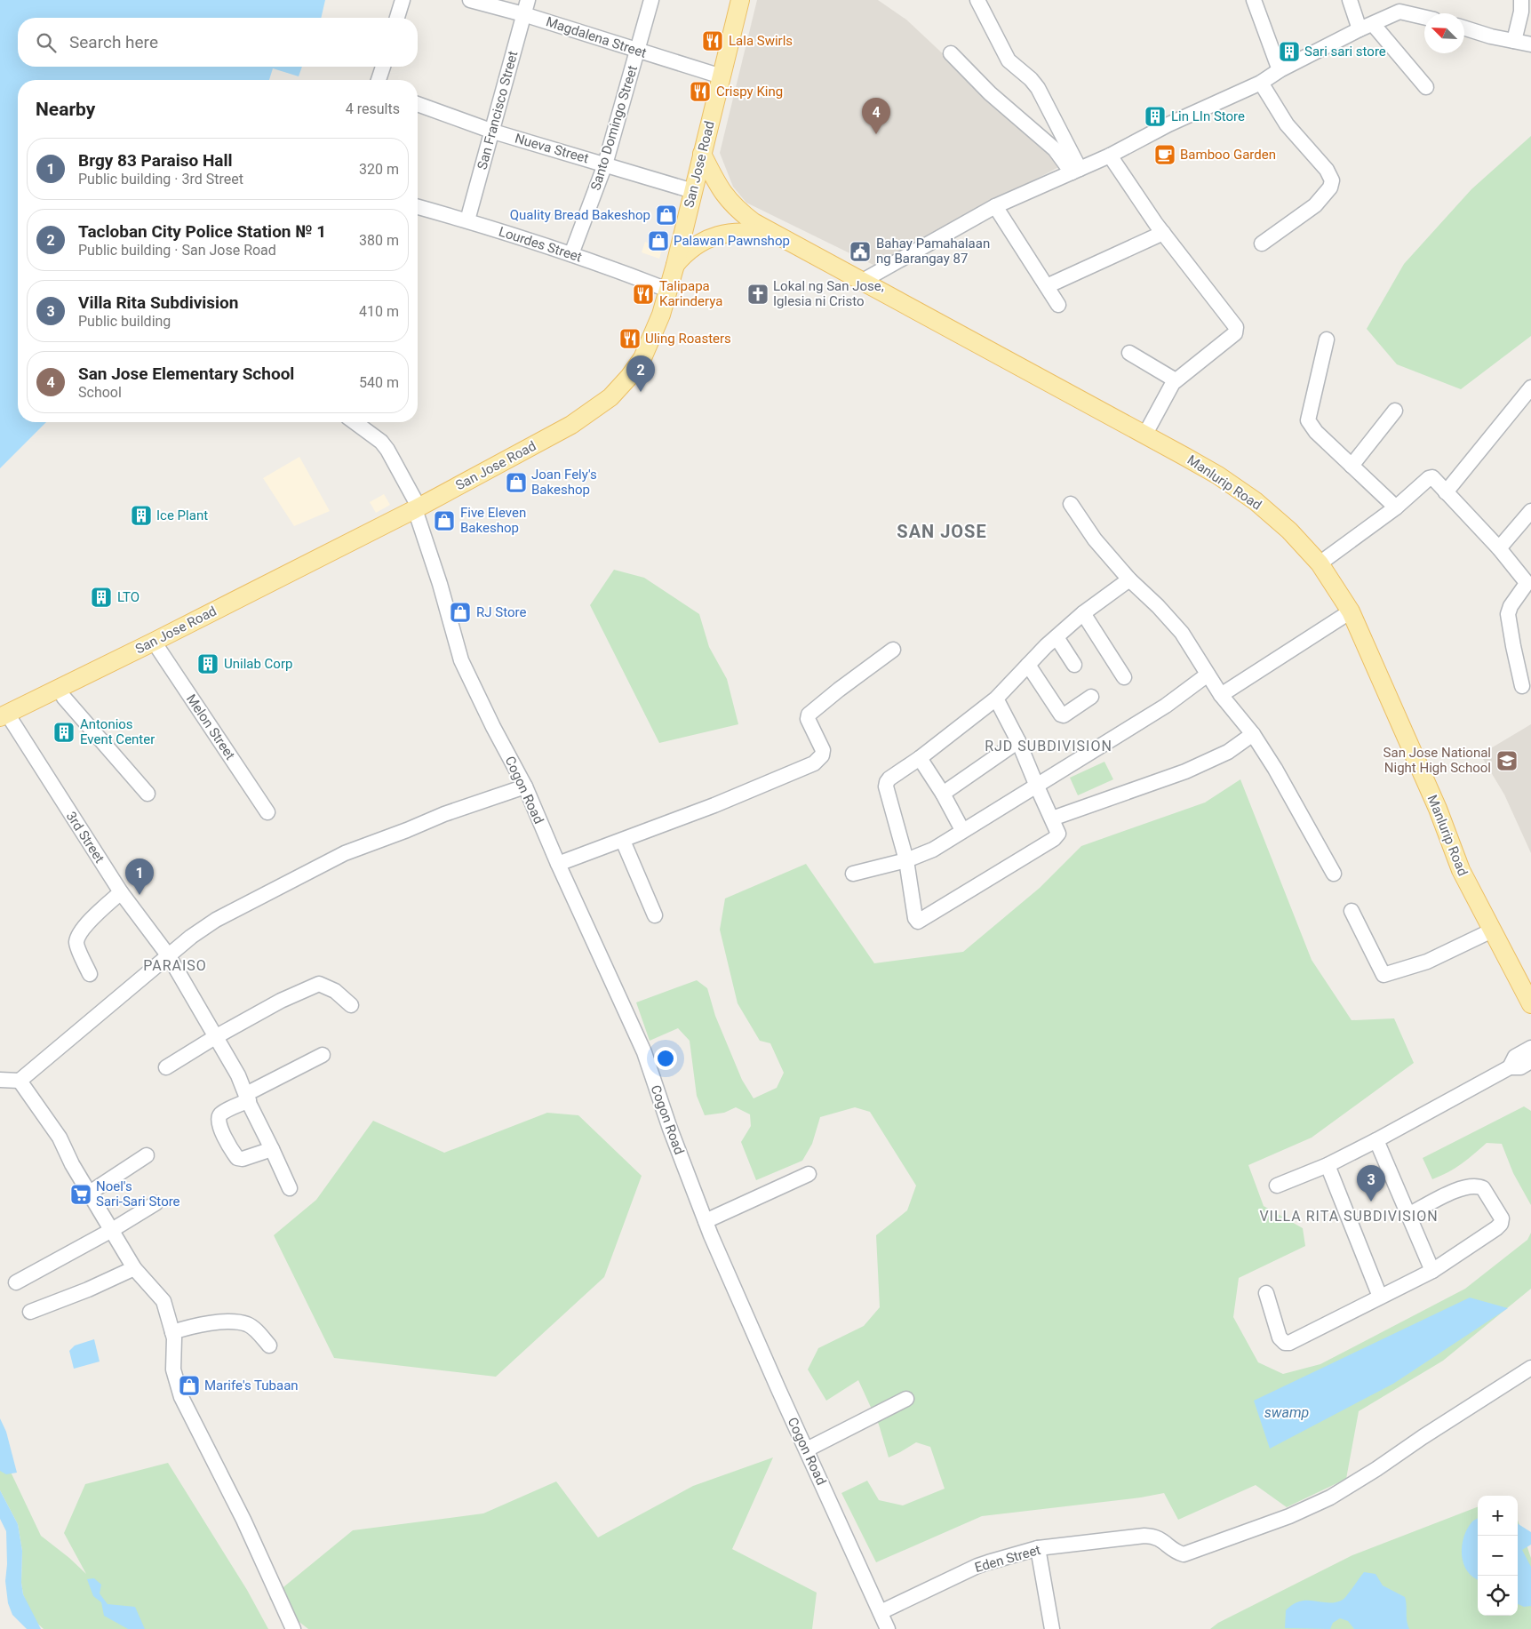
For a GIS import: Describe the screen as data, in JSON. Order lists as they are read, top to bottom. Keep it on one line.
{"streets":{"main road":["San Jose Road","Manlurip Road"],"street":["Magdalena Street","San Francisco Street","Santo Domingo Street","Nueva Street","Lourdes Street","Melon Street","Cogon Road","3rd Street","Eden Street"]},"crossings":[["Magdalena Street","San Francisco Street"],["Magdalena Street","Santo Domingo Street"],["Magdalena Street","San Jose Road"],["San Francisco Street","Nueva Street"],["San Francisco Street","Lourdes Street"],["Santo Domingo Street","Nueva Street"],["Santo Domingo Street","Lourdes Street"],["Nueva Street","San Jose Road"],["San Jose Road","Lourdes Street"],["San Jose Road","Manlurip Road"],["San Jose Road","Melon Street"],["San Jose Road","Cogon Road"],["San Jose Road","3rd Street"],["Cogon Road","Eden Street"]],"districts":["SAN JOSE","RJD SUBDIVISION","PARAISO","VILLA RITA SUBDIVISION"],"water":["swamp"],"places":{"restaurant":["Lala Swirls","Crispy King","Talipapa Karinderya","Uling Roasters"],"building":["Sari sari store","Lin LIn Store","Ice Plant","LTO","Unilab Corp","Antonios Event Center"],"cafe":["Bamboo Garden"],"shop":["Quality Bread Bakeshop","Palawan Pawnshop","Joan Fely's Bakeshop","Five Eleven Bakeshop","RJ Store","Marife's Tubaan"],"public building":["Bahay Pamahalaan ng Barangay 87"],"church":["Lokal ng San Jose, Iglesia ni Cristo"],"school or university":["San Jose National Night High School"],"supermarket":["Noel's Sari-Sari Store"]},"north":"top left","page":{"search":"Search here","heading":["Nearby","4 results"],"pins":["4","2","1","3"],"list":[{"mark":"1","name":"Brgy 83 Paraiso Hall","note":"Public building · 3rd Street","value":"320 m"},{"mark":"2","name":"Tacloban City Police Station № 1","note":"Public building · San Jose Road","value":"380 m"},{"mark":"3","name":"Villa Rita Subdivision","note":"Public building","value":"410 m"},{"mark":"4","name":"San Jose Elementary School","note":"School","value":"540 m"}],"map_buttons":["+","−"]}}
